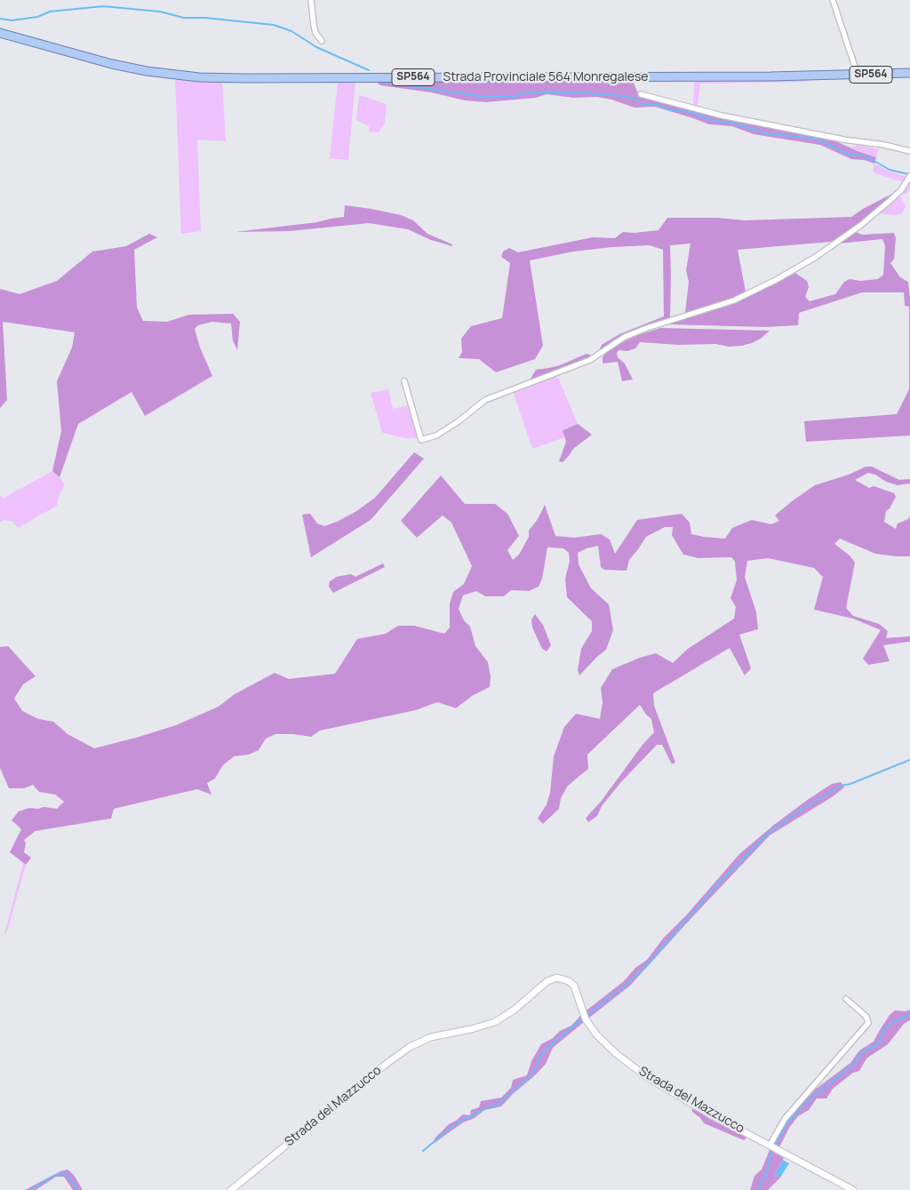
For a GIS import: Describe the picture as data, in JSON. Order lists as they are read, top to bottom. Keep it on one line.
{"streets":{"main road":["SP564","Strada Provinciale 564 Monregalese"],"street":["Strada del Mazzucco"]}}
